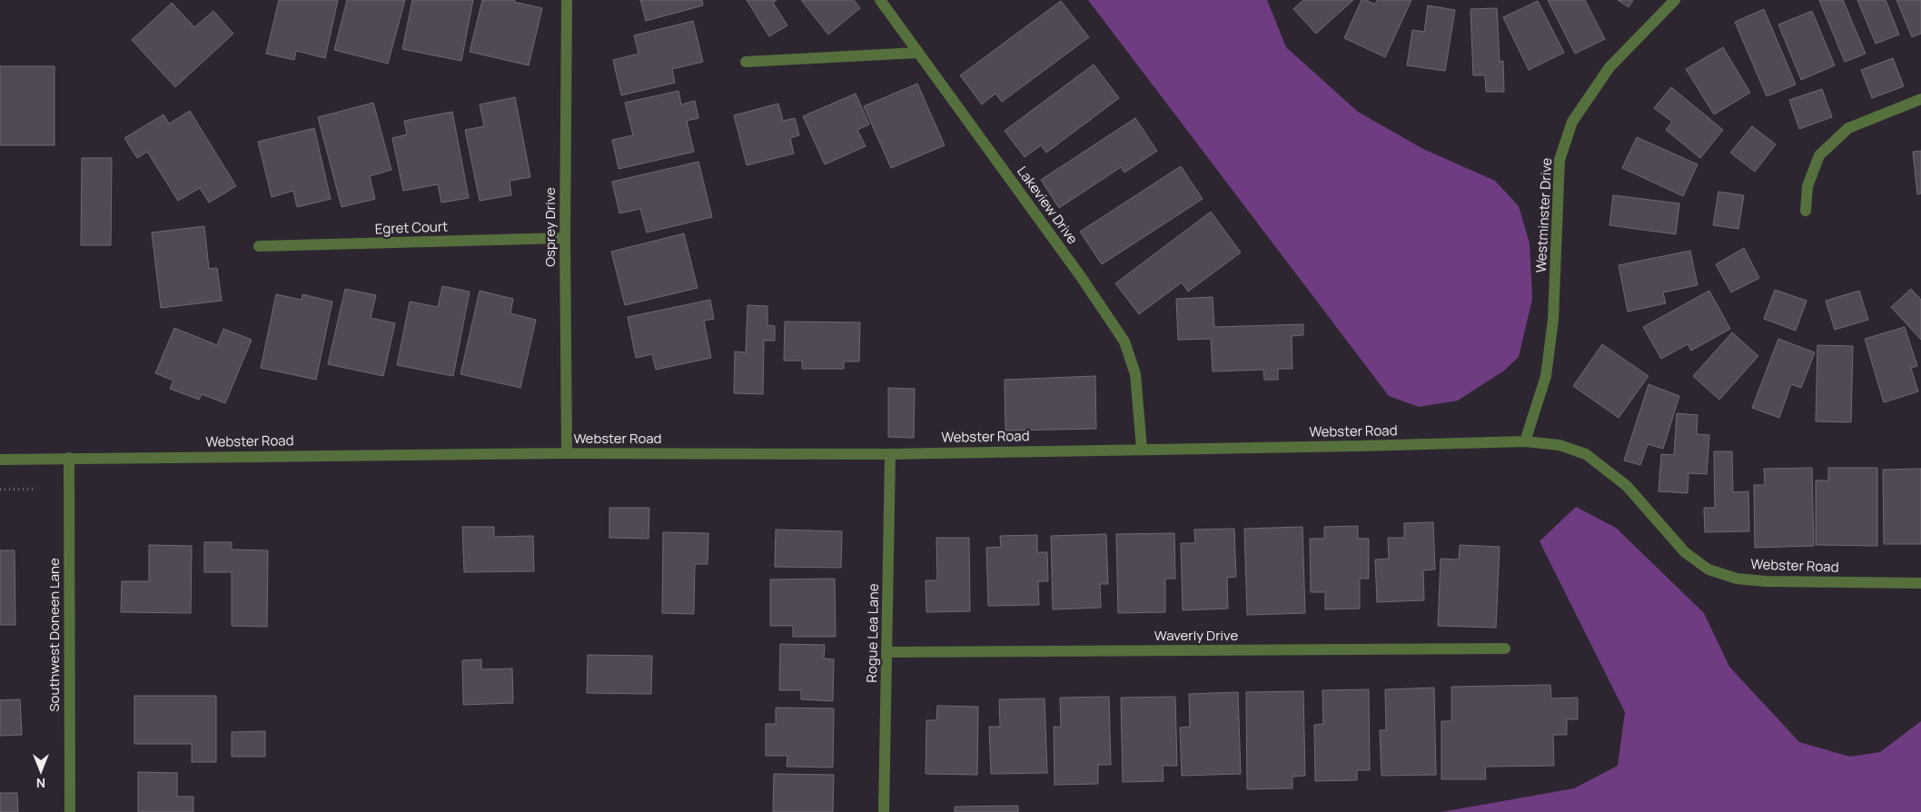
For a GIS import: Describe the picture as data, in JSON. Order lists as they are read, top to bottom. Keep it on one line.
{"streets":{"street":["Lakeview Drive","Westminster Drive","Osprey Drive","Egret Court","Webster Road","Rogue Lea Lane","Southwest Doneen Lane","Waverly Drive"]},"crossings":[["Lakeview Drive","Webster Road"],["Westminster Drive","Webster Road"],["Osprey Drive","Egret Court"],["Osprey Drive","Webster Road"],["Webster Road","Rogue Lea Lane"],["Webster Road","Southwest Doneen Lane"],["Rogue Lea Lane","Waverly Drive"]],"north":"bottom"}
